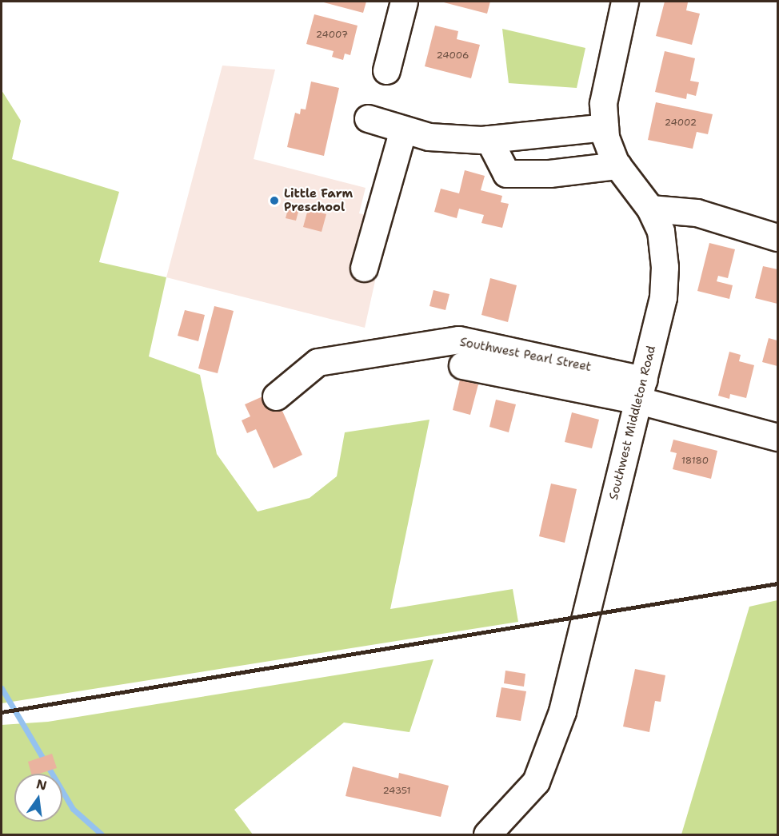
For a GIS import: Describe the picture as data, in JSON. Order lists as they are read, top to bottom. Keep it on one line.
{"streets":{"street":["Southwest Pearl Street","Southwest Middleton Road"]},"crossings":[["Southwest Pearl Street","Southwest Middleton Road"]],"places":["Little Farm Preschool"],"house_numbers":["24007","24006","24002","18180","24351"],"north":"top"}
